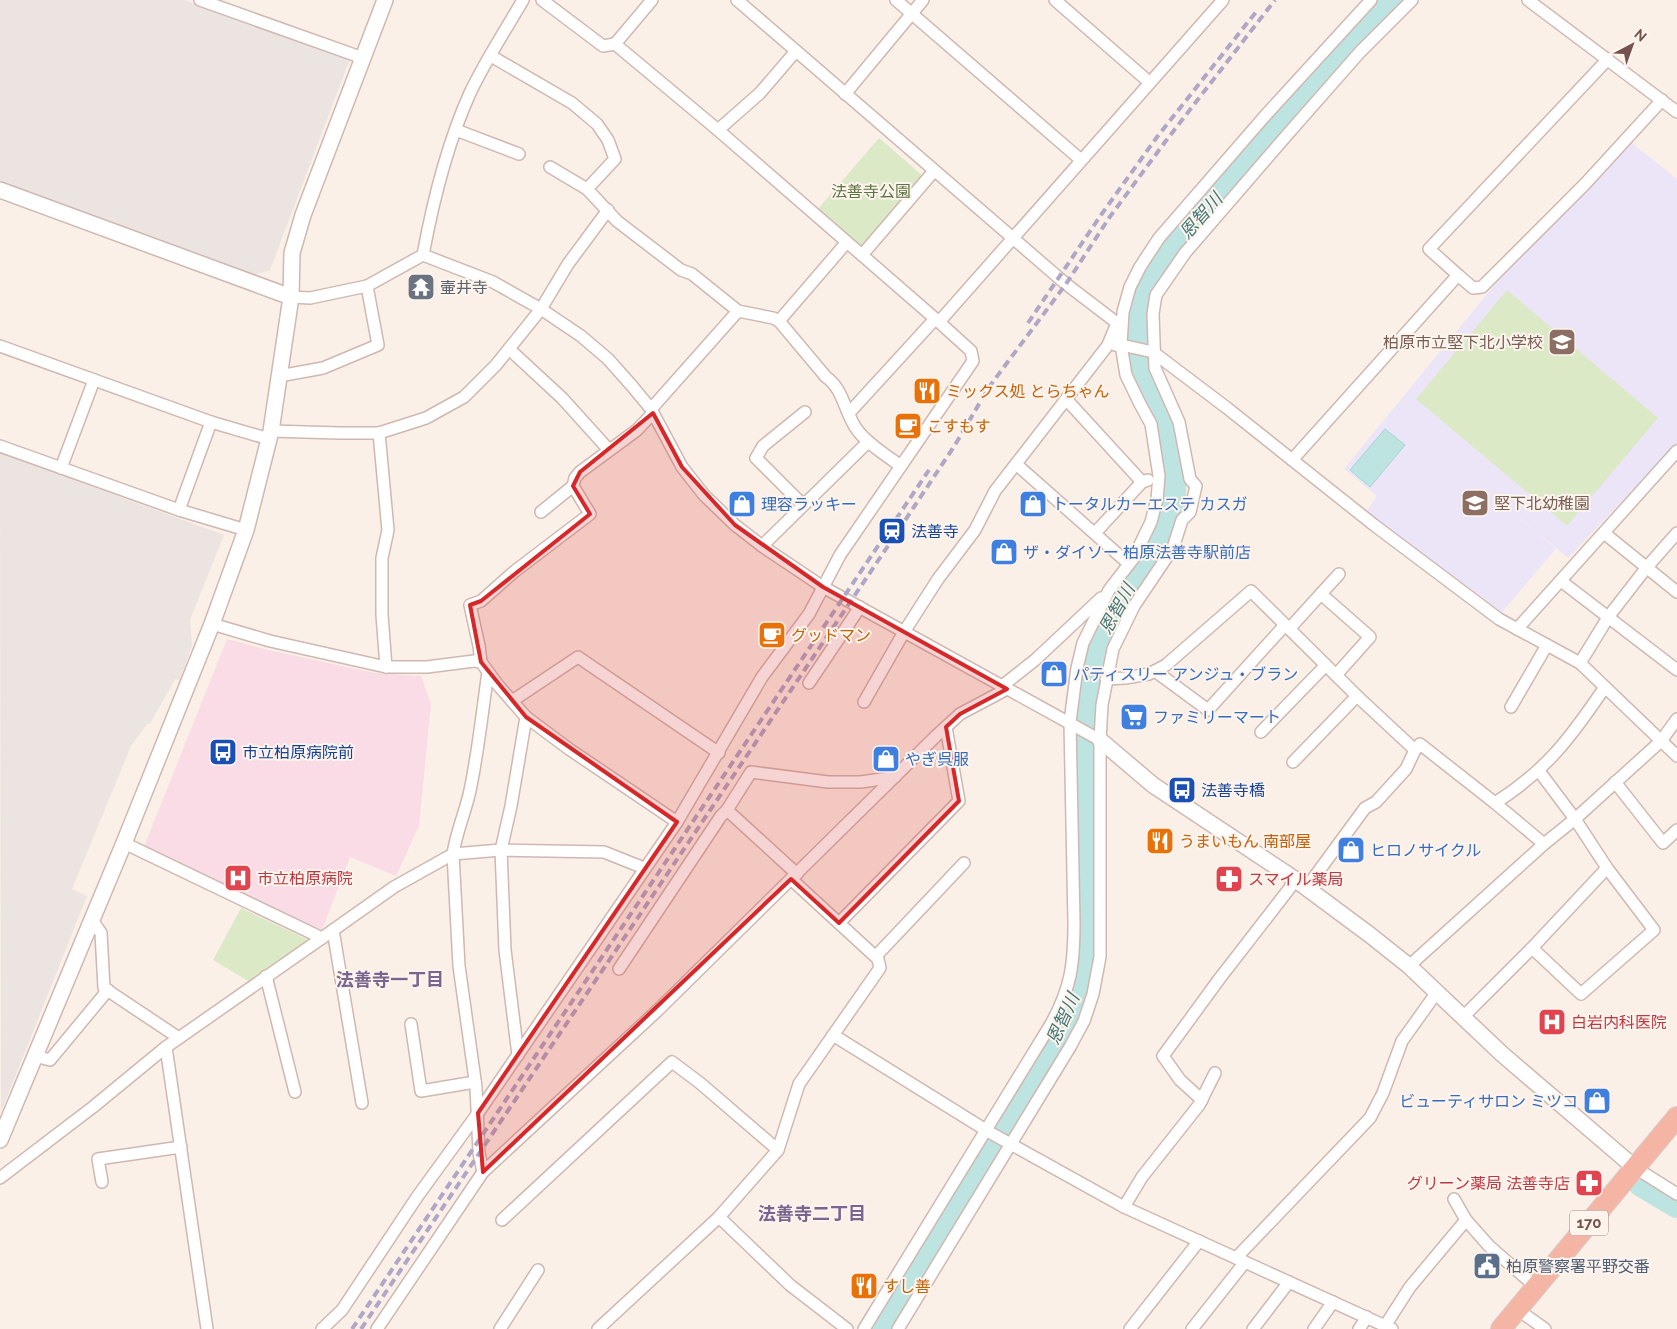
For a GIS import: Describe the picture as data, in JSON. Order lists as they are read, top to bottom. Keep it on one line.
{"streets":{"highway":["170"]},"districts":["法善寺一丁目","法善寺二丁目"],"water":["恩智川"],"parks":["法善寺公園"],"places":{"temple":["壷井寺"],"school or university":["柏原市立堅下北小学校","堅下北幼稚園"],"restaurant":["ミックス処 とらちゃん","うまいもん 南部屋","すし善"],"cafe":["こすもす","グッドマン"],"shop":["理容ラッキー","トータルカーエステ カスガ","ザ・ダイソー 柏原法善寺駅前店","パティスリー アンジュ・ブラン","やぎ呉服","ヒロノサイクル","ビューティサロン ミツコ"],"station":["法善寺"],"supermarket":["ファミリーマート"],"bus stop":["市立柏原病院前","法善寺橋"],"hospital":["市立柏原病院","白岩内科医院"],"pharmacy":["スマイル薬局","グリーン薬局 法善寺店"],"public building":["柏原警察署平野交番"]},"north":"top right"}
